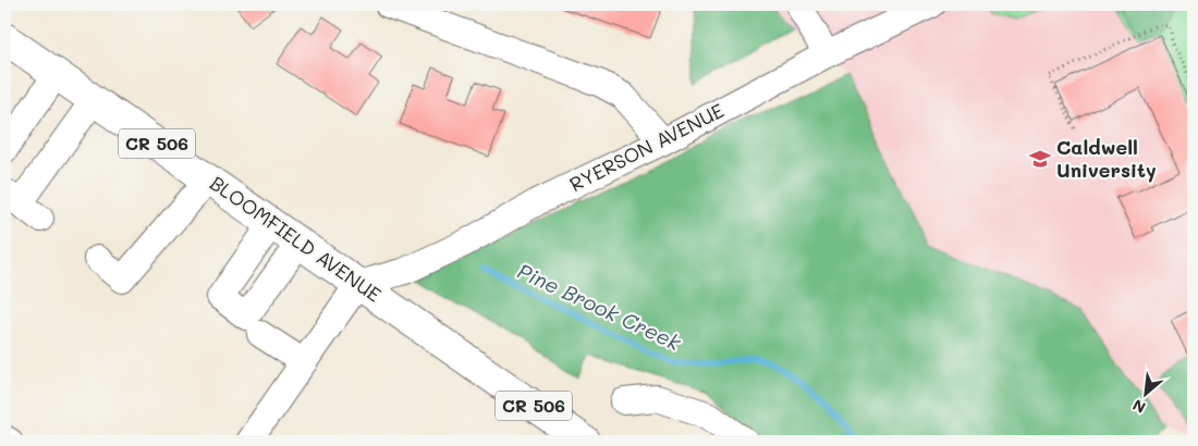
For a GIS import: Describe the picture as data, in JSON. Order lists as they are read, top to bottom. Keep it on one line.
{"streets":{"main road":["CR 506","BLOOMFIELD AVENUE"],"street":["RYERSON AVENUE"]},"crossings":[["RYERSON AVENUE","BLOOMFIELD AVENUE"]],"water":["Pine Brook Creek"],"places":{"school or university":["Caldwell University"]},"north":"bottom left"}
